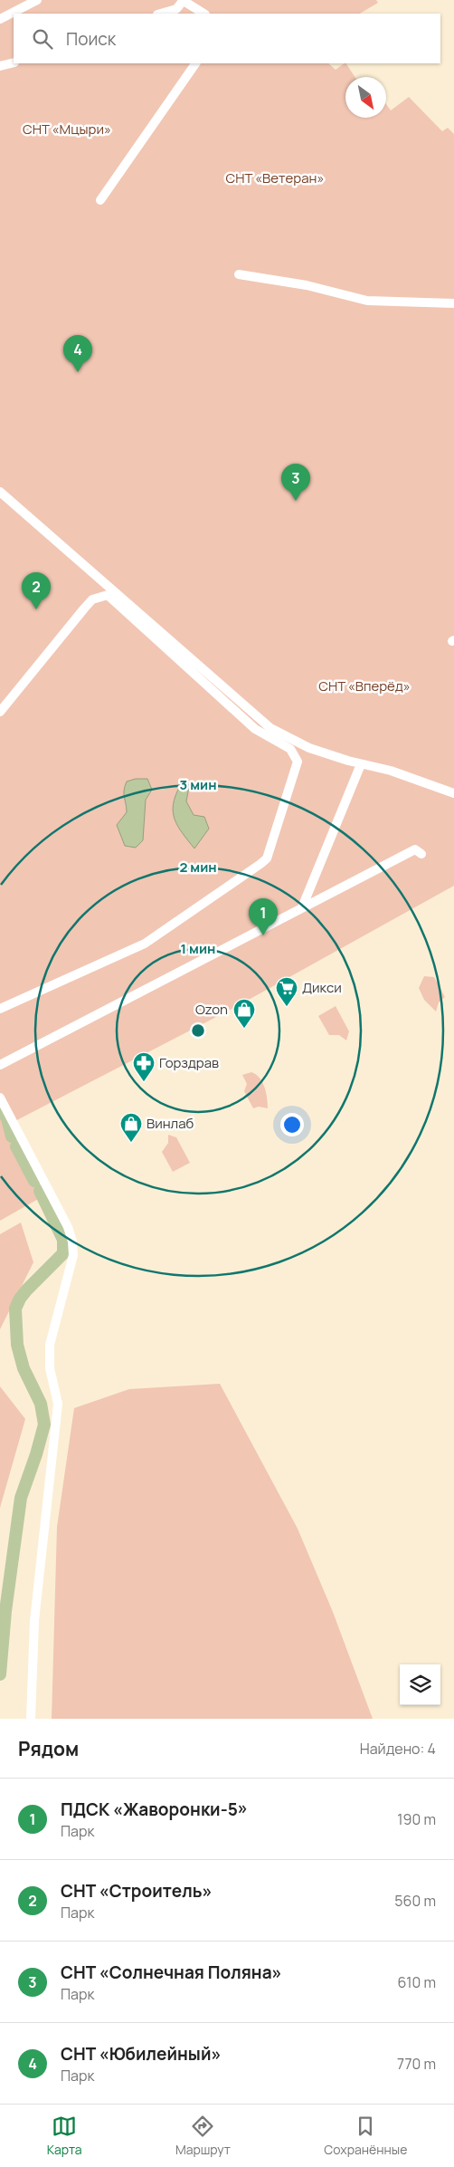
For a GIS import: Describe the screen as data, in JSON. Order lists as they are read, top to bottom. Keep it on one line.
{"parks":["СНТ «Мцыри»","СНТ «Ветеран»","СНТ «Вперёд»"],"places":{"supermarket":["Дикси"],"shop":["Ozon","Винлаб"],"pharmacy":["Горздрав"]},"north":"bottom right","page":{"search":"Поиск","pins":["4","3","2","1"],"heading":["Рядом","Найдено: 4"],"list":[{"mark":"1","name":"ПДСК «Жаворонки-5»","note":"Парк","value":"190 m"},{"mark":"2","name":"СНТ «Строитель»","note":"Парк","value":"560 m"},{"mark":"3","name":"СНТ «Солнечная Поляна»","note":"Парк","value":"610 m"},{"mark":"4","name":"СНТ «Юбилейный»","note":"Парк","value":"770 m"}],"nav":["Карта","Маршрут","Сохранённые"]},"rings":["3 мин","2 мин","1 мин"]}
